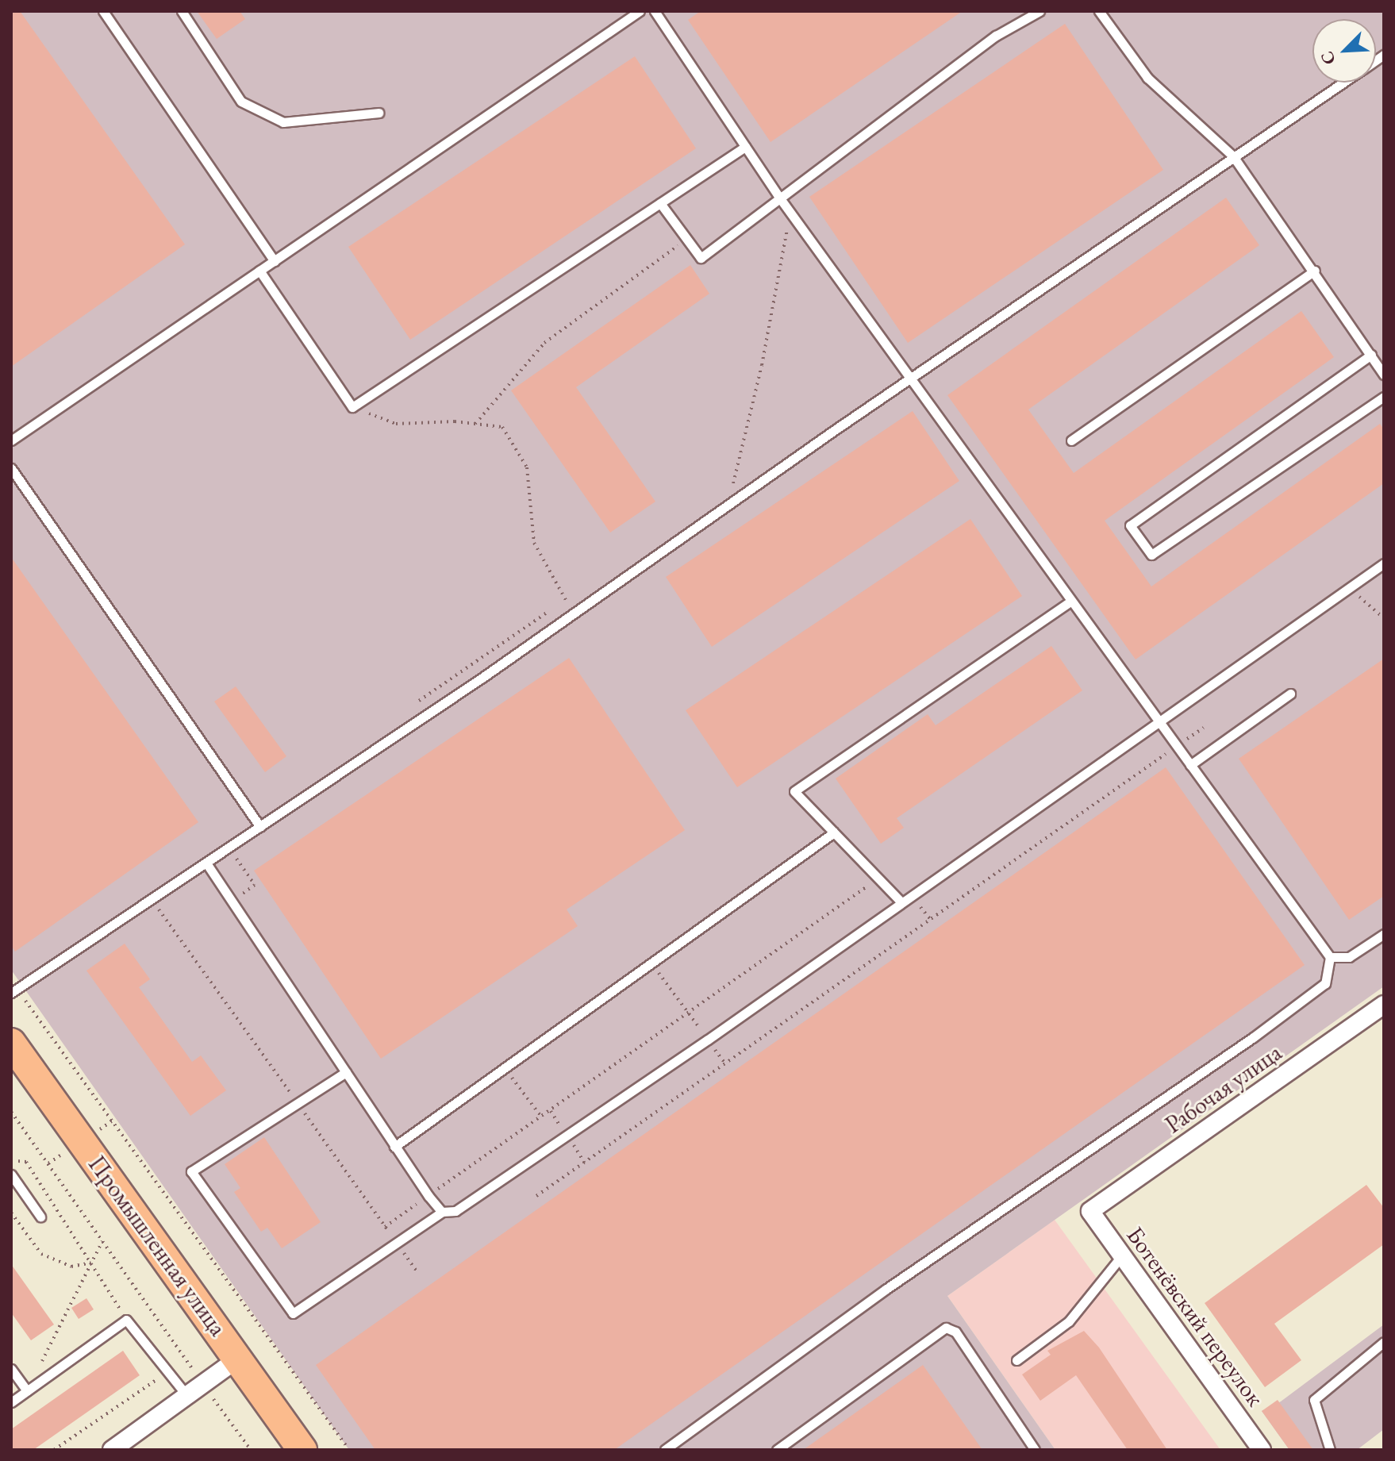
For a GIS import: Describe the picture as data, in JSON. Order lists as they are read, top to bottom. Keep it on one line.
{"streets":{"main road":["Промышленная улица"],"street":["Рабочая улица","Ботенёвский переулок"]},"crossings":[["Рабочая улица","Ботенёвский переулок"]],"north":"bottom left"}
